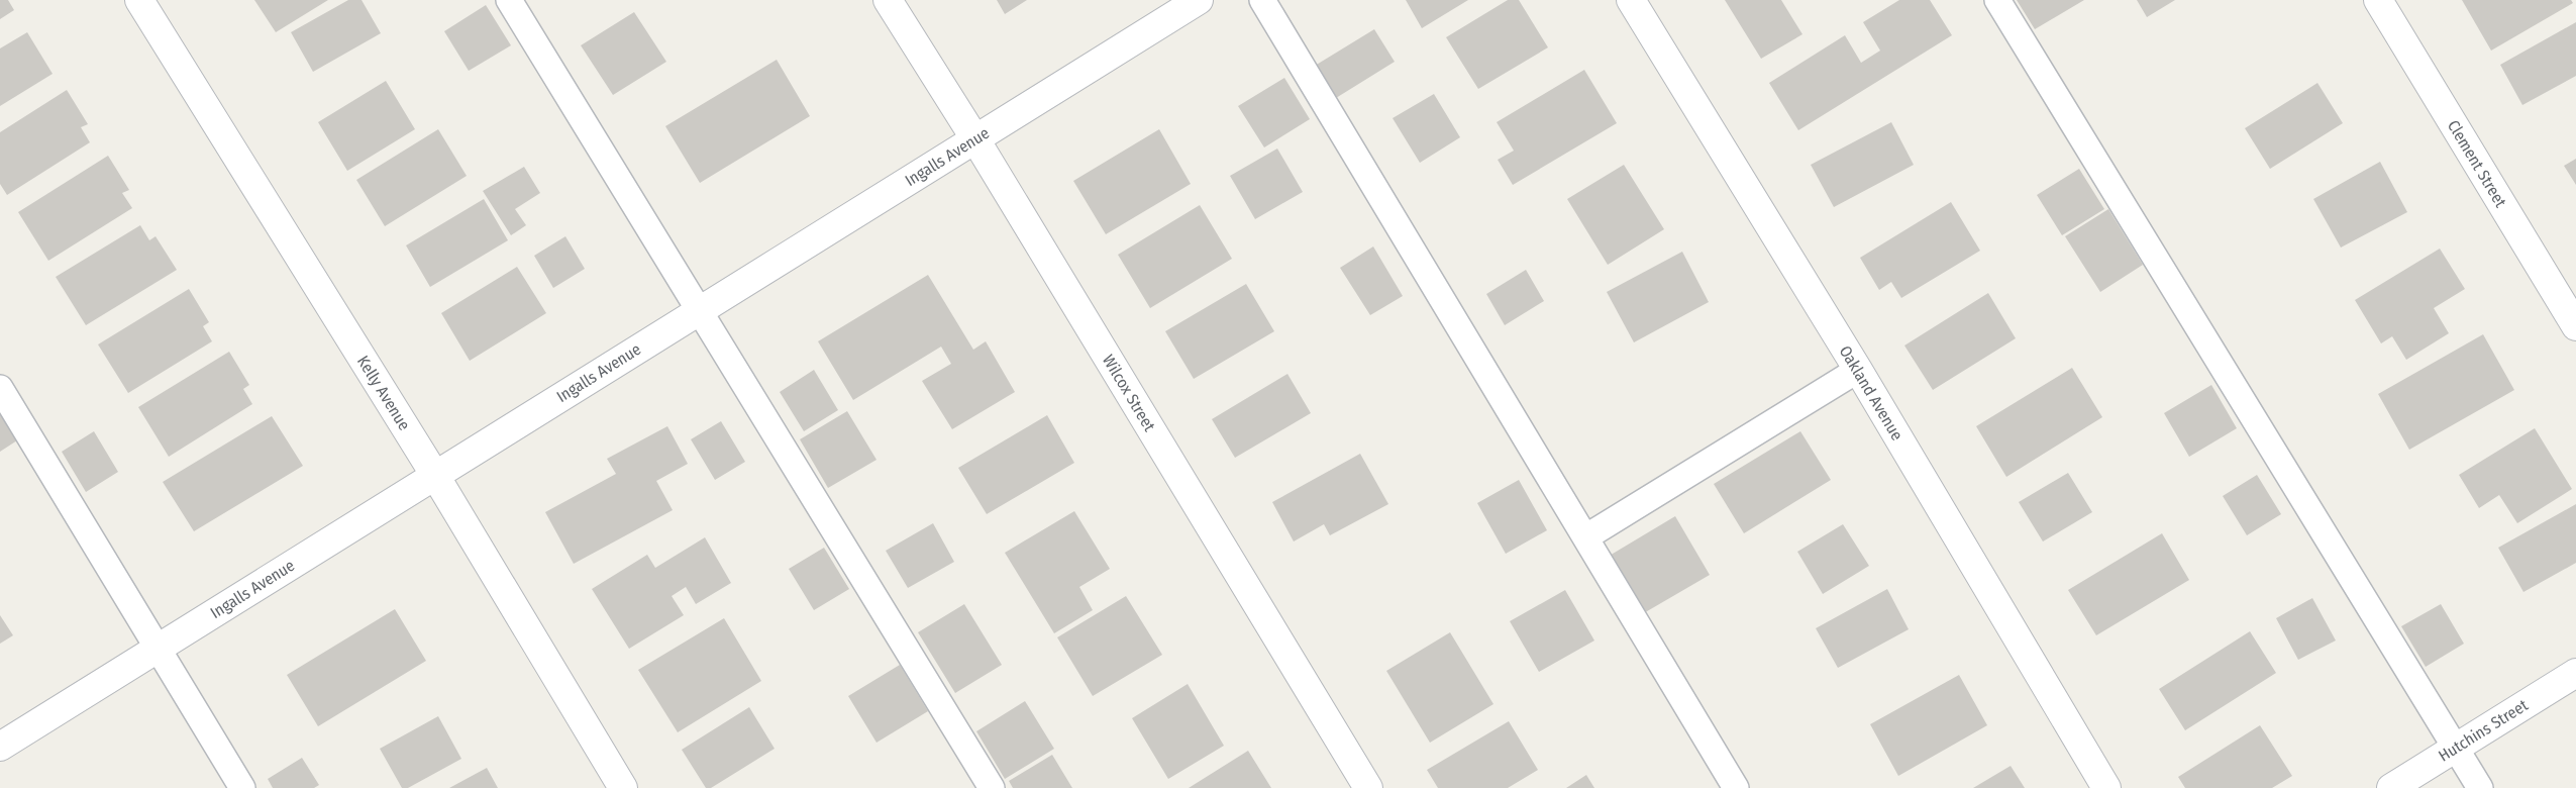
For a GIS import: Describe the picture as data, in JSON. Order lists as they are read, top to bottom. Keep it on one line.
{"streets":{"street":["Ingalls Avenue","Clement Street","Kelly Avenue","Wilcox Street","Oakland Avenue","Hutchins Street"]},"crossings":[["Ingalls Avenue","Kelly Avenue"],["Ingalls Avenue","Wilcox Street"]]}
